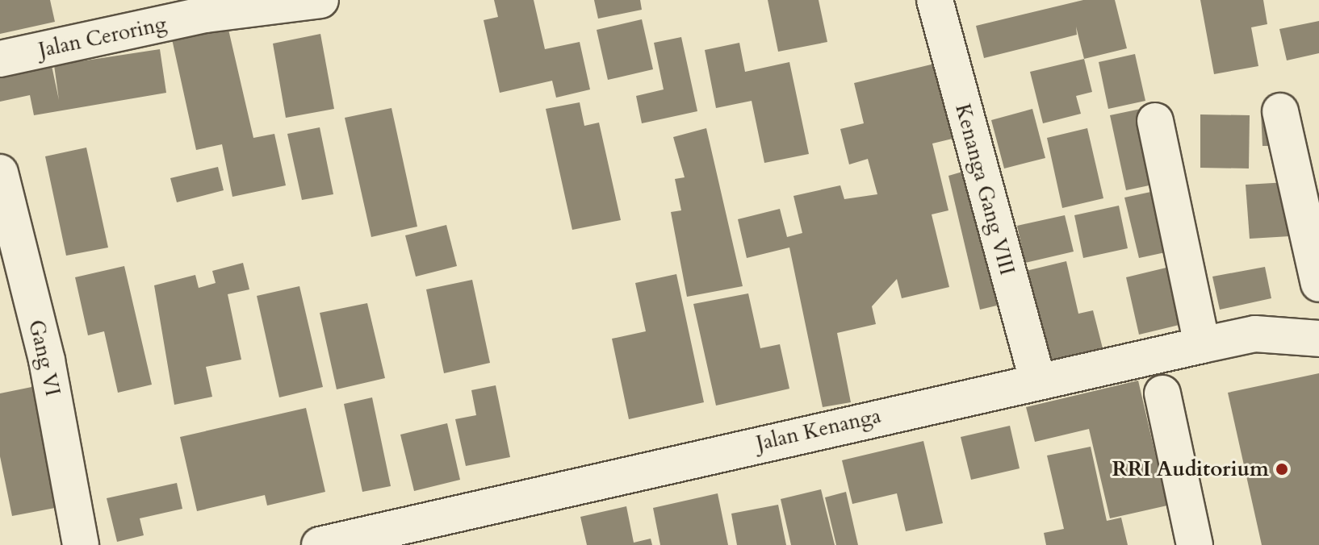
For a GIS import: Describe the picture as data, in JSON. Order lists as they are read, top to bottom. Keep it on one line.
{"streets":{"street":["Jalan Ceroring","Kenanga Gang VIII","Gang VI","Jalan Kenanga"]},"crossings":[["Kenanga Gang VIII","Jalan Kenanga"]],"places":["RRI Auditorium"]}
